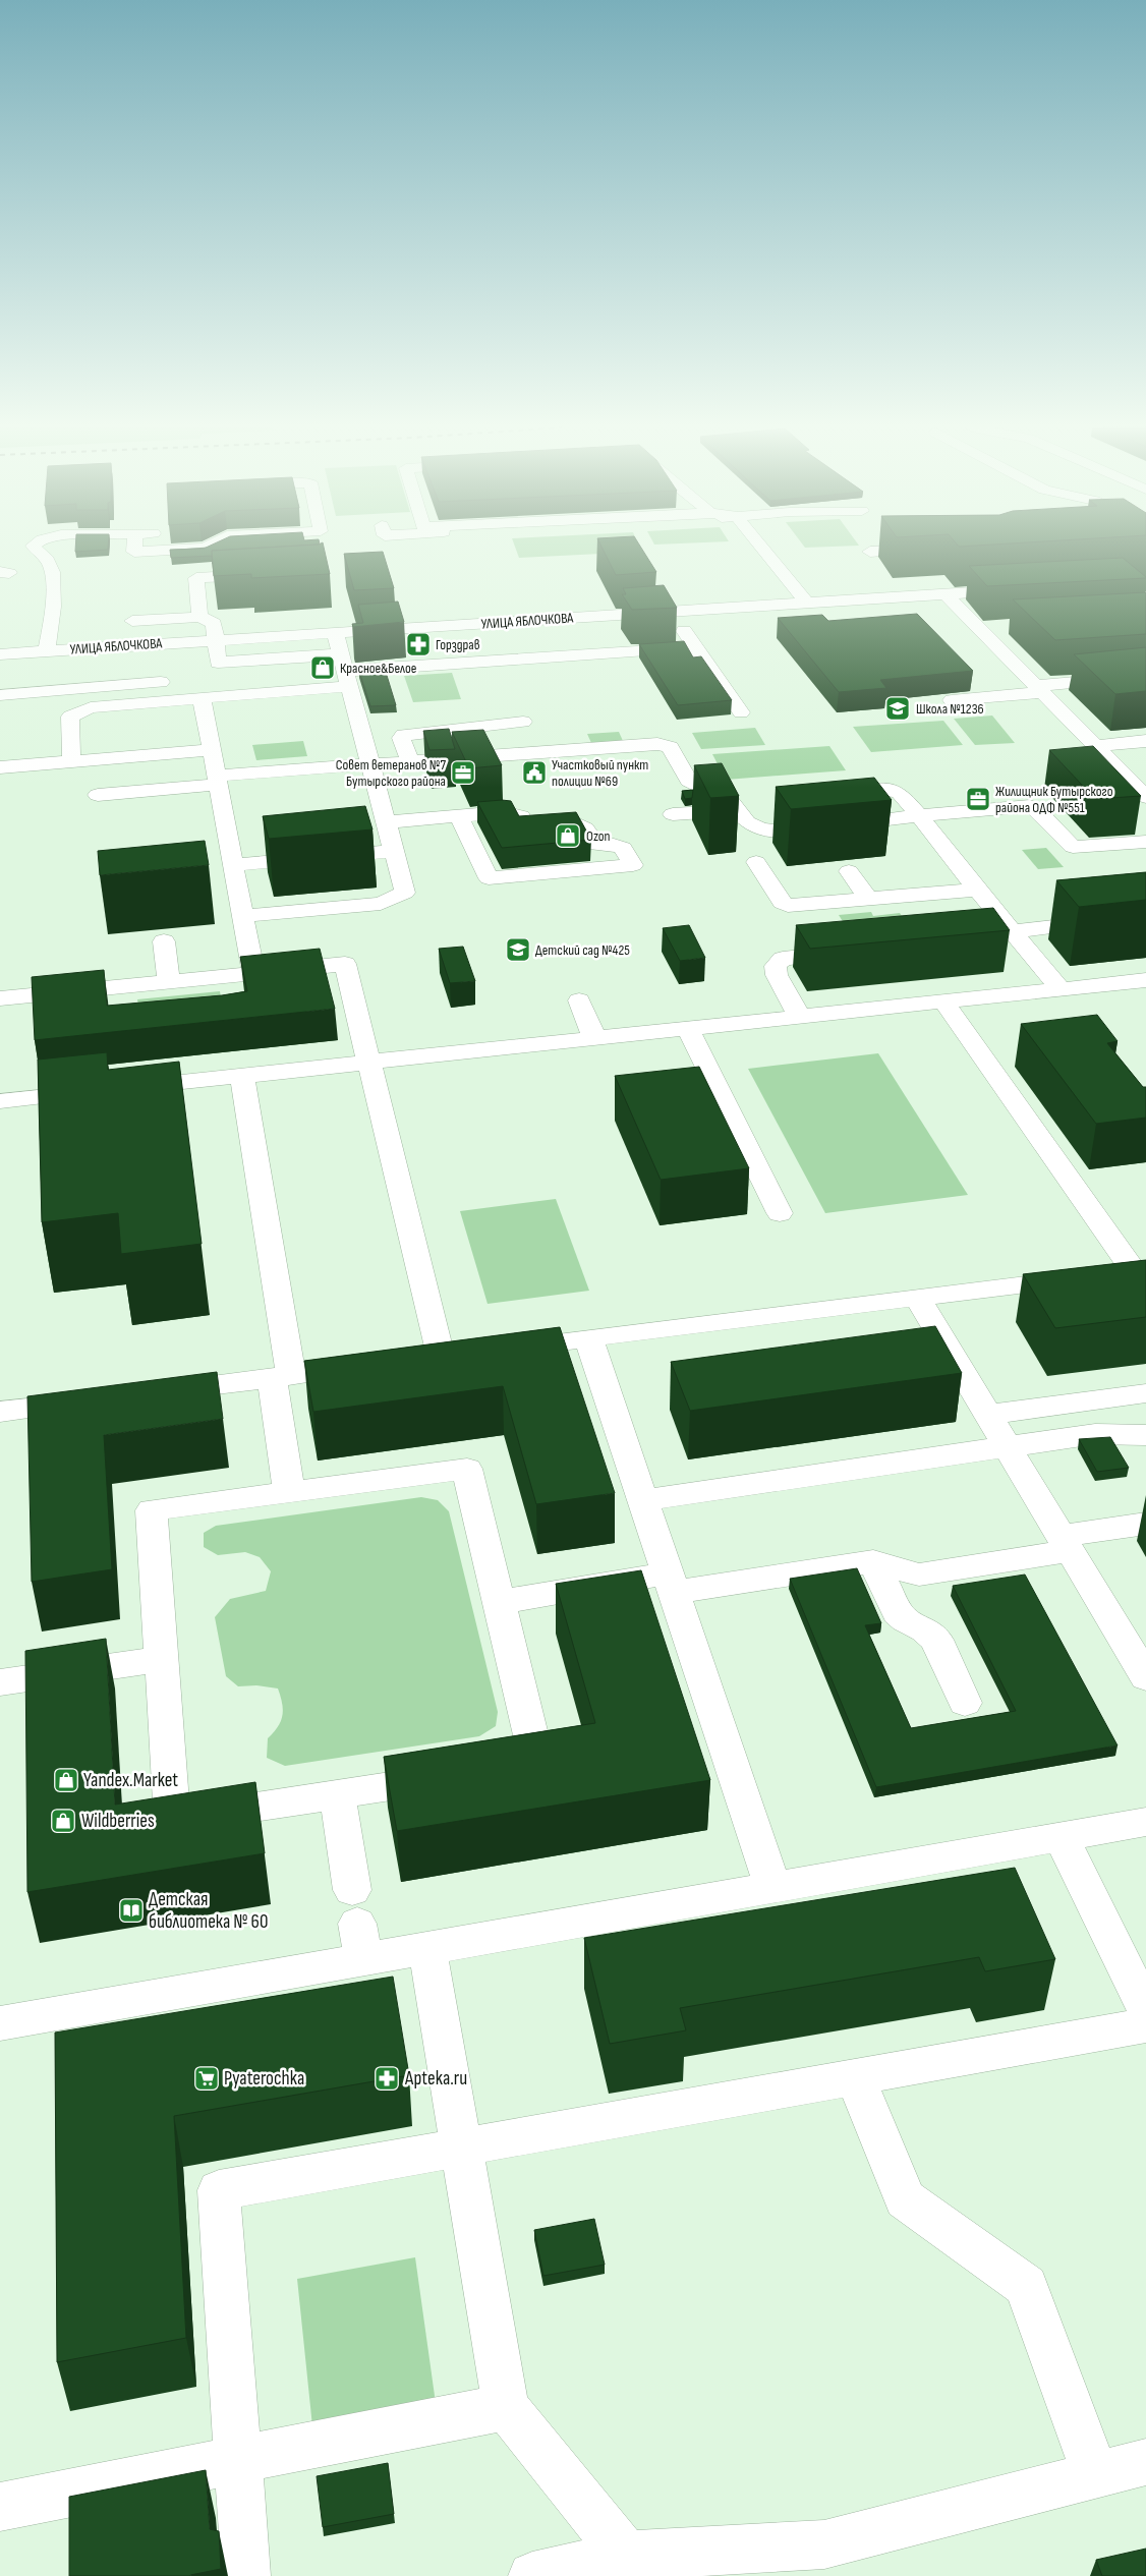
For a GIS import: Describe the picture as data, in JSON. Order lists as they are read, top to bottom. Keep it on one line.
{"streets":{"street":["УЛИЦА ЯБЛОЧКОВА"]},"places":{"pharmacy":["Горздрав","Apteka.ru"],"shop":["Красное&Белое","Ozon","Yandex.Market","Wildberries"],"school or university":["Школа №1236","Детский сад №425"],"office":["Совет ветеранов №7 Бутырского района","Жилищник Бутырского района ОДФ №551"],"public building":["Участковый пункт полиции №69"],"library":["Детская библиотека № 60"],"supermarket":["Pyaterochka"]}}
